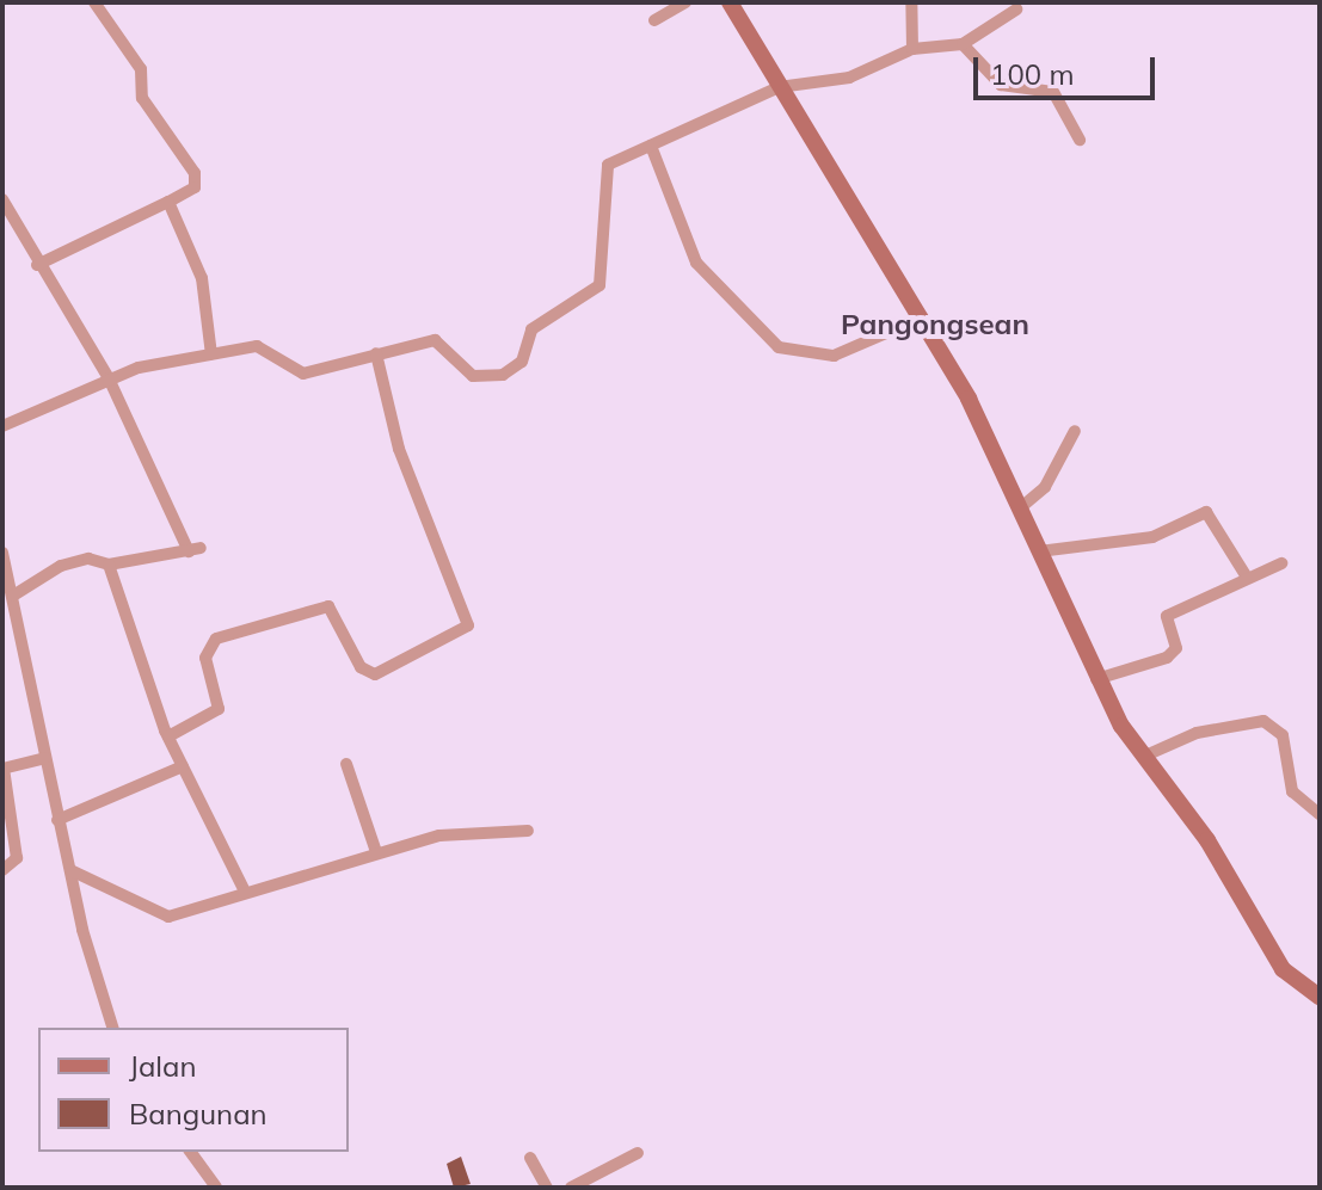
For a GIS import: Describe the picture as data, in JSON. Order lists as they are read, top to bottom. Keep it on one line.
{"districts":["Pangongsean"],"legend":["Jalan","Bangunan"],"scale_bar":"100 m"}
